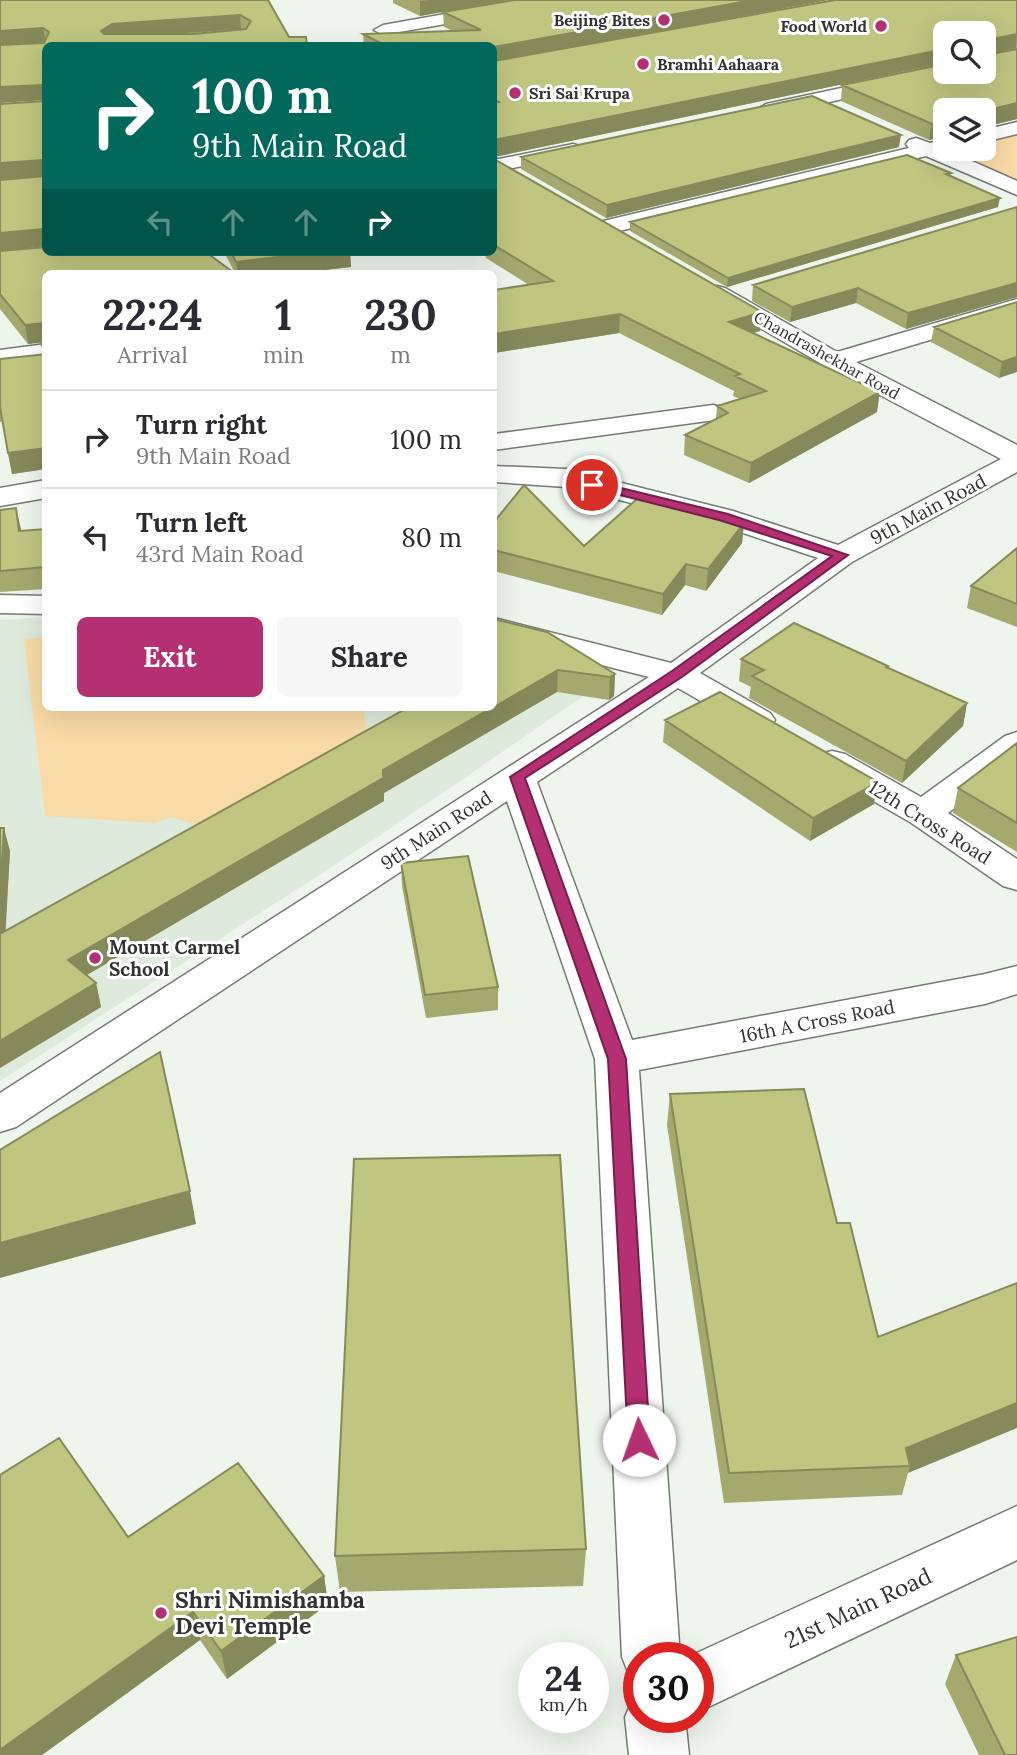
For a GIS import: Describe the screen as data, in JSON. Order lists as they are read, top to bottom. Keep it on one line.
{"streets":{"street":["Chandrashekhar Road","9th Main Road","12th Cross Road","16th A Cross Road","21st Main Road"]},"crossings":[["9th Main Road","12th Cross Road"]],"places":["Beijing Bites","Food World","Bramhi Aahaara","Sri Sai Krupa","Mount Carmel School","Shri Nimishamba Devi Temple"],"page":{"turn":["100 m","9th Main Road"],"eta":["22:24","Arrival","1","min","230","m"],"list":[{"name":"Turn right","note":"9th Main Road","value":"100 m"},{"name":"Turn left","note":"43rd Main Road","value":"80 m"}],"buttons":["Exit","Share"],"speed":"24 km/h","limit":"30"}}
